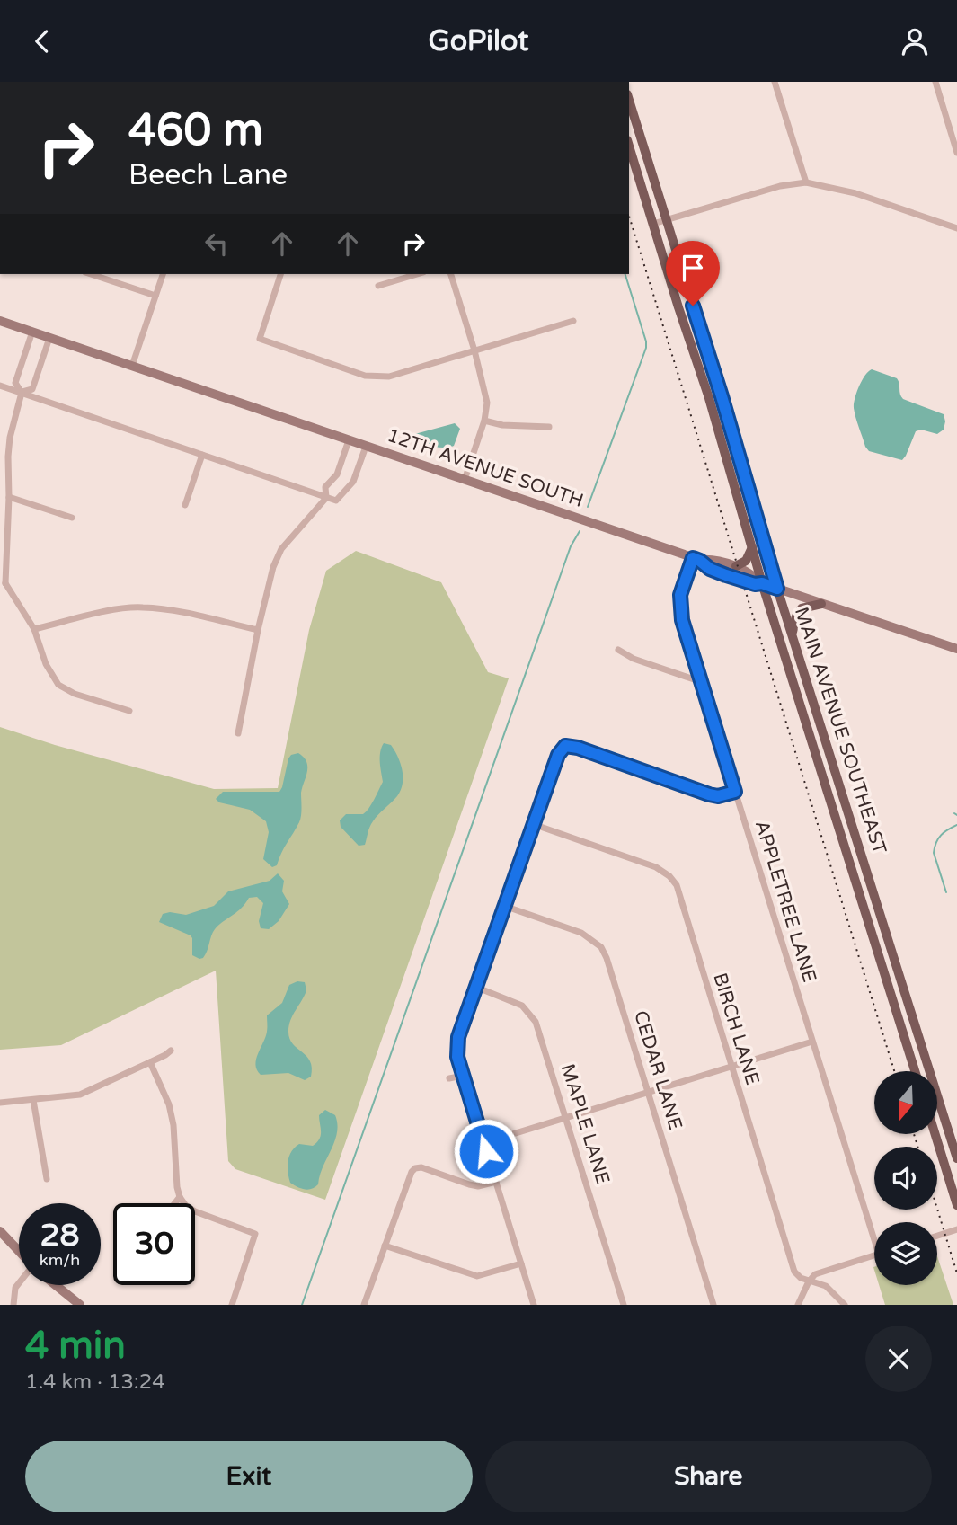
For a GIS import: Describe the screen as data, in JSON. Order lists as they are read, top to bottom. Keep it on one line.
{"streets":{"main road":["MAIN AVENUE SOUTHEAST"],"street":["12TH AVENUE SOUTH","APPLETREE LANE","BIRCH LANE","CEDAR LANE","MAPLE LANE"]},"crossings":[["12TH AVENUE SOUTH","MAIN AVENUE SOUTHEAST"],["12TH AVENUE SOUTH","APPLETREE LANE"]],"north":"bottom","page":{"header":"GoPilot","turn":["460 m","Beech Lane"],"speed":"28 km/h","limit":"30","heading":["4 min","1.4 km · 13:24"],"buttons":["Exit","Share"]}}
